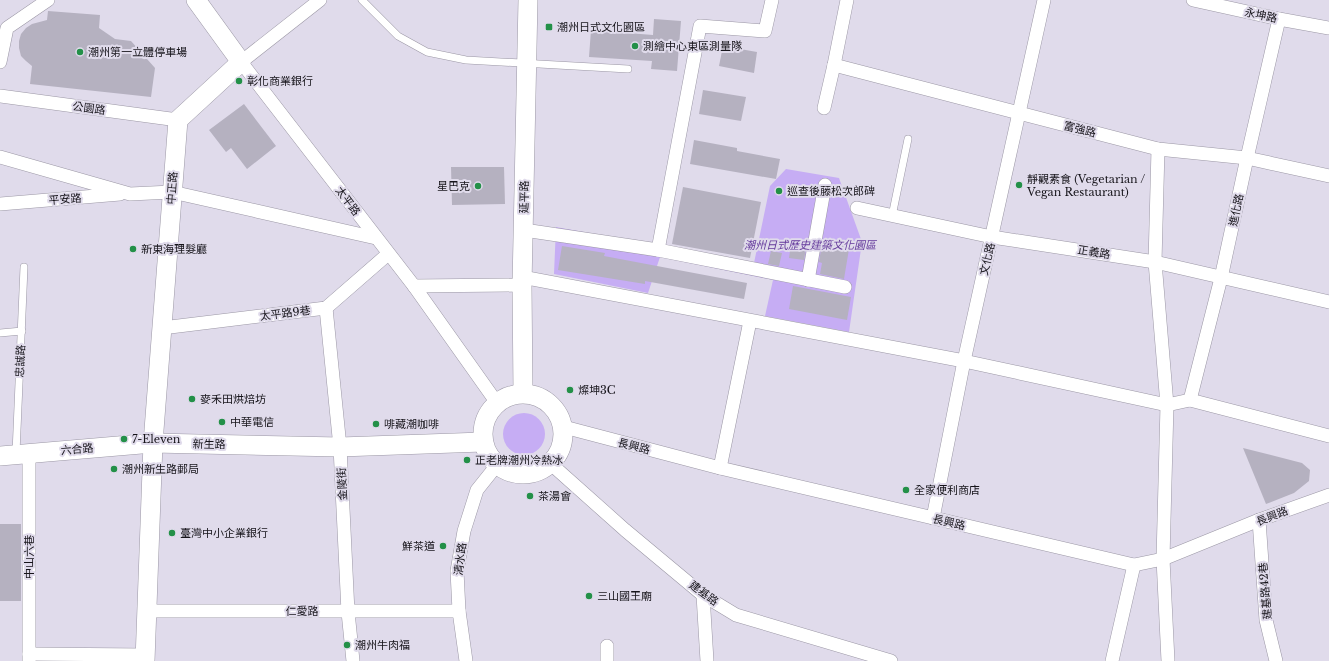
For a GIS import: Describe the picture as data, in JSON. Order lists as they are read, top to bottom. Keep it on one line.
{"streets":{"main road":["中正路","延平路","太平路","新生路","六合路"],"street":["永坤路","公園路","富強路","平安路","進化路","正義路","文化路","太平路9巷","長興路","金陵街","中山六巷","清水路","建基路42巷","建基路","仁愛路"],"lane":["忠誠路"]},"crossings":[["永坤路","進化路"],["公園路","中正路"],["富強路","進化路"],["富強路","文化路"],["中正路","平安路"],["中正路","太平路9巷"],["中正路","新生路"],["中正路","六合路"],["延平路","太平路"],["延平路","新生路"],["延平路","長興路"],["延平路","清水路"],["延平路","建基路"],["平安路","太平路"],["太平路","太平路9巷"],["太平路","新生路"],["太平路","長興路"],["太平路","清水路"],["太平路","建基路"],["進化路","正義路"],["正義路","文化路"],["文化路","長興路"],["太平路9巷","金陵街"],["忠誠路","六合路"],["忠誠路","中山六巷"],["新生路","長興路"],["新生路","六合路"],["新生路","金陵街"],["新生路","清水路"],["新生路","建基路"],["長興路","清水路"],["長興路","建基路42巷"],["長興路","建基路"],["六合路","中山六巷"],["金陵街","仁愛路"],["清水路","建基路"],["清水路","仁愛路"]],"parks":["潮州日式歷史建築文化園區"],"places":{"transit":["潮州日式文化園區"],"other":["測繪中心東區測量隊","潮州第一立體停車場","彰化商業銀行","靜觀素食 (Vegetarian / Vegan Restaurant)","星巴克","巡查後藤松次郎碑","新東海理髮廳","燦坤3C","麥禾田烘焙坊","中華電信","啡藏潮咖啡","7-Eleven","正老牌潮州冷熱冰","潮州新生路郵局","全家便利商店","茶湯會","臺灣中小企業銀行","鮮茶道","三山國王廟","潮州牛肉福"]}}
